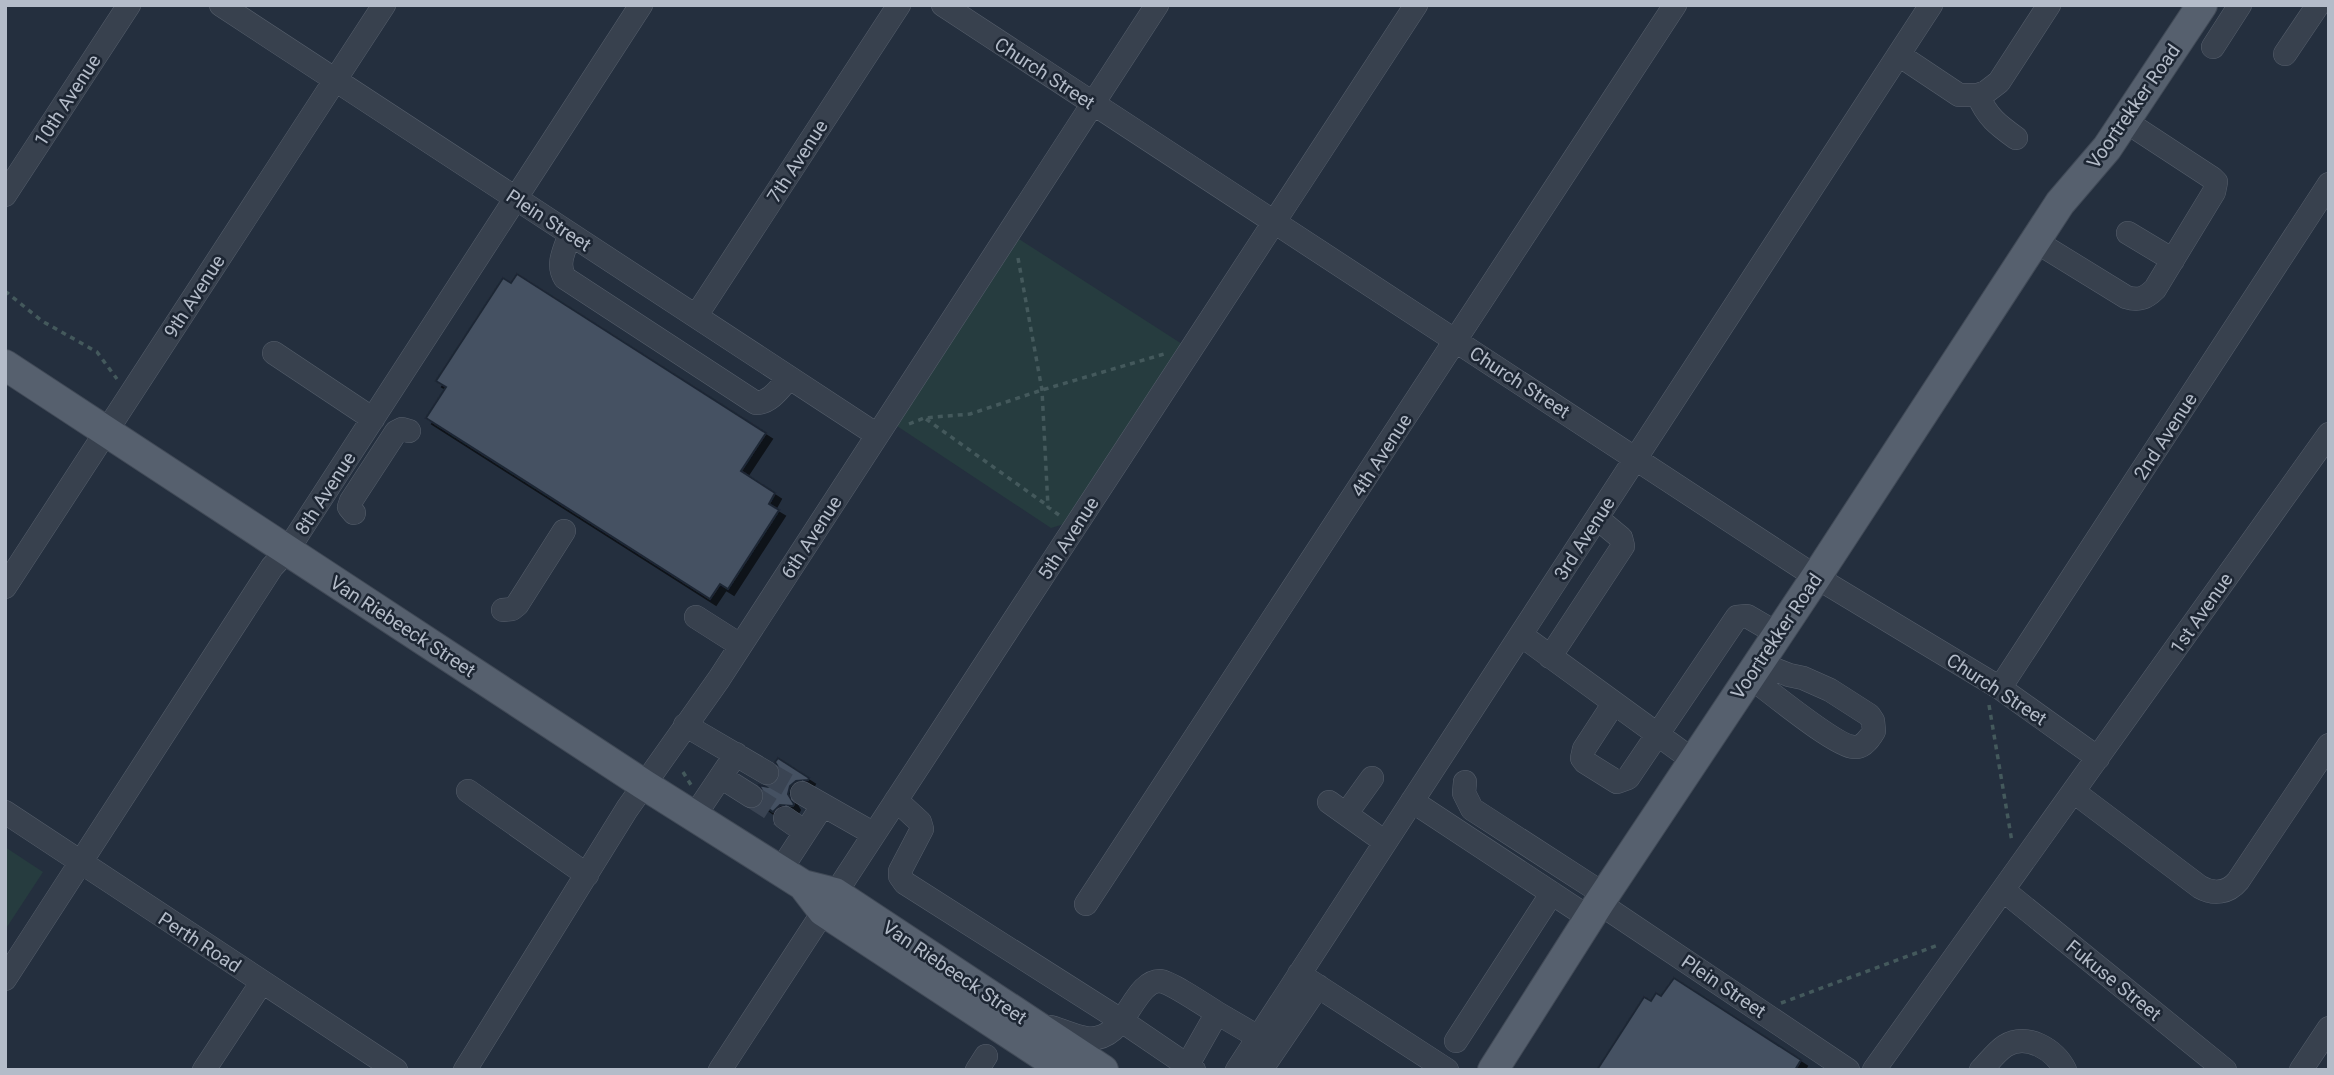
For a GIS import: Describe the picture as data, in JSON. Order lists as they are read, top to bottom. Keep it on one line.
{"streets":{"main road":["Voortrekker Road","Van Riebeeck Street"],"street":["Church Street","10th Avenue","7th Avenue","Plein Street","9th Avenue","2nd Avenue","4th Avenue","8th Avenue","6th Avenue","5th Avenue","3rd Avenue","1st Avenue","Perth Road","Fukuse Street"]},"crossings":[["Church Street","Voortrekker Road"],["Church Street","2nd Avenue"],["Church Street","4th Avenue"],["Church Street","6th Avenue"],["Church Street","5th Avenue"],["Church Street","3rd Avenue"],["Church Street","1st Avenue"],["Voortrekker Road","Plein Street"],["7th Avenue","Plein Street"],["Plein Street","9th Avenue"],["Plein Street","8th Avenue"],["Plein Street","6th Avenue"],["9th Avenue","Van Riebeeck Street"],["8th Avenue","Van Riebeeck Street"],["8th Avenue","Perth Road"],["6th Avenue","Van Riebeeck Street"],["5th Avenue","Van Riebeeck Street"],["1st Avenue","Fukuse Street"]]}
